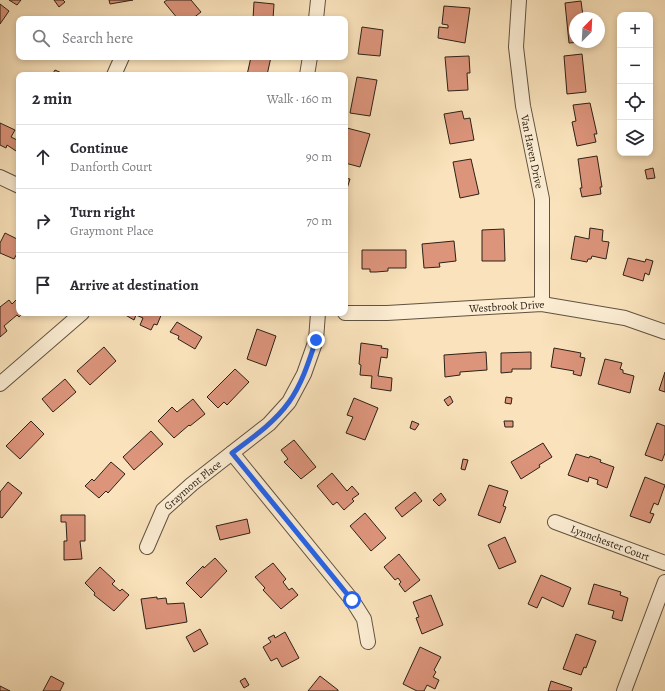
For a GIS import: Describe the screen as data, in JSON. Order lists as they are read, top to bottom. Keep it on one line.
{"streets":{"street":["Van Haven Drive","Westbrook Drive","Graymont Place","Lynnchester Court"]},"crossings":[["Van Haven Drive","Westbrook Drive"]],"north":"top right","page":{"map_buttons":["+","−"],"search":"Search here","heading":["2 min","Walk · 160 m"],"list":[["Continue","Danforth Court","90 m"],["Turn right","Graymont Place","70 m"],"Arrive at destination"]}}
